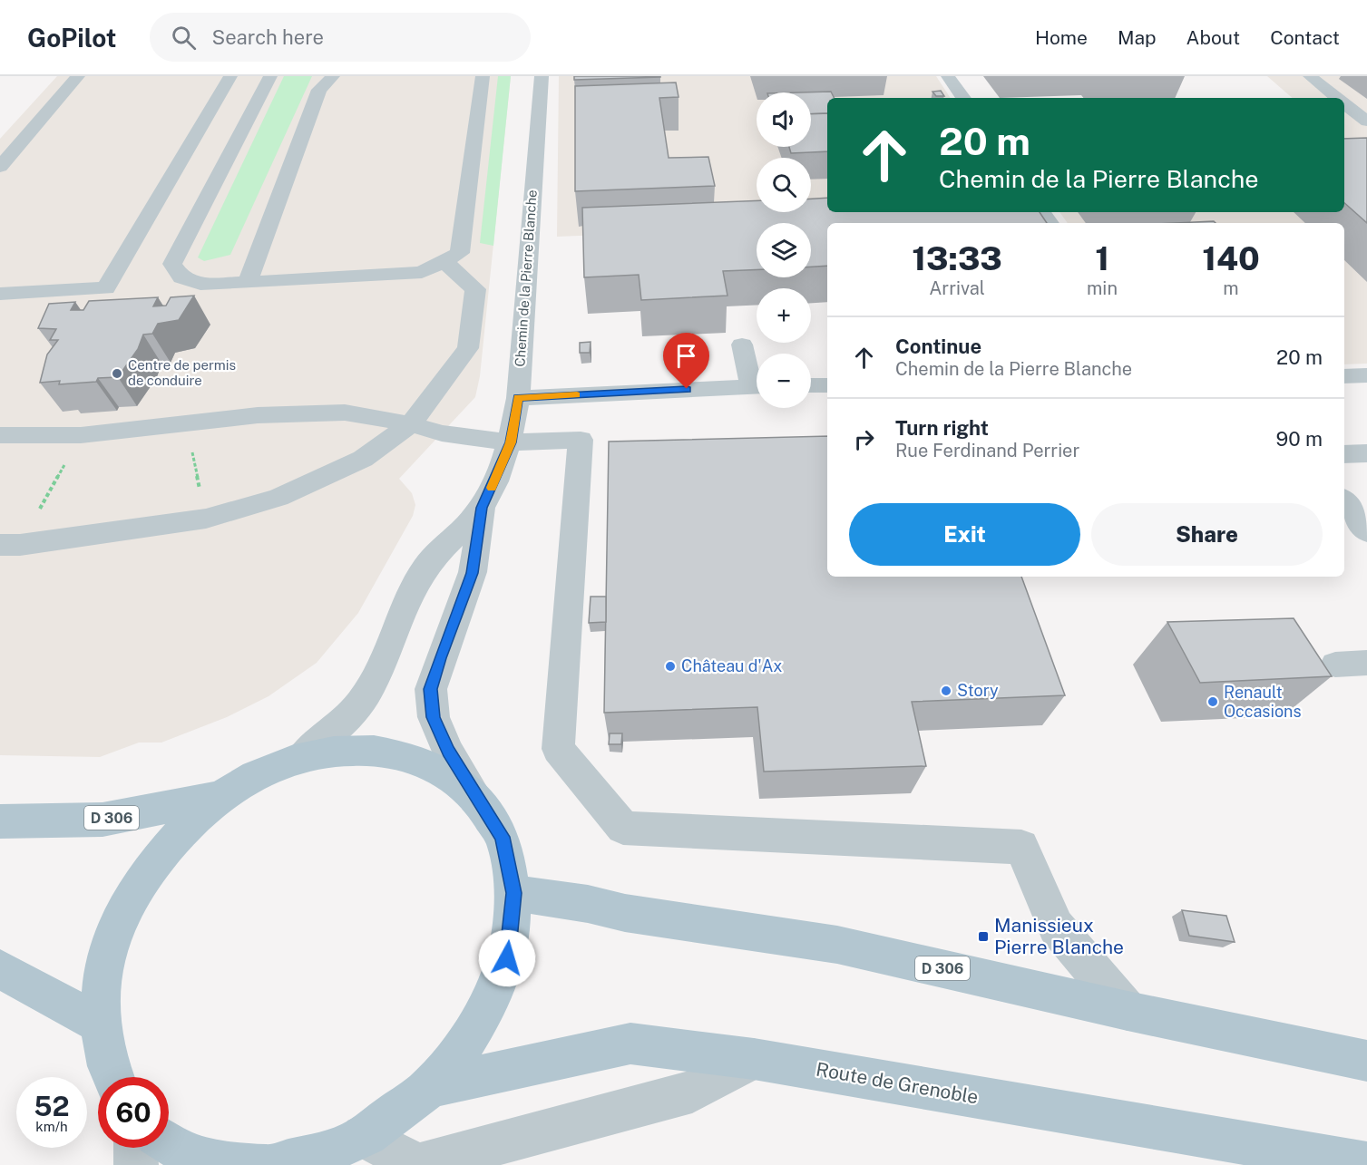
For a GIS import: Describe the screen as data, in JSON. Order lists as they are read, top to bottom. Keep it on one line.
{"streets":{"main road":["D 306","Route de Grenoble"],"street":["Chemin de la Pierre Blanche"]},"places":{"other":["Centre de permis de conduire","Château d'Ax","Story","Renault Occasions"],"transit":["Manissieux Pierre Blanche"]},"page":{"header":"GoPilot","search":"Search here","nav":["Home","Map","About","Contact"],"map_buttons":["+","−"],"turn":["20 m","Chemin de la Pierre Blanche"],"eta":["13:33","Arrival","1","min","140","m"],"list":[{"name":"Continue","note":"Chemin de la Pierre Blanche","value":"20 m"},{"name":"Turn right","note":"Rue Ferdinand Perrier","value":"90 m"}],"buttons":["Exit","Share"],"speed":"52 km/h","limit":"60"}}
